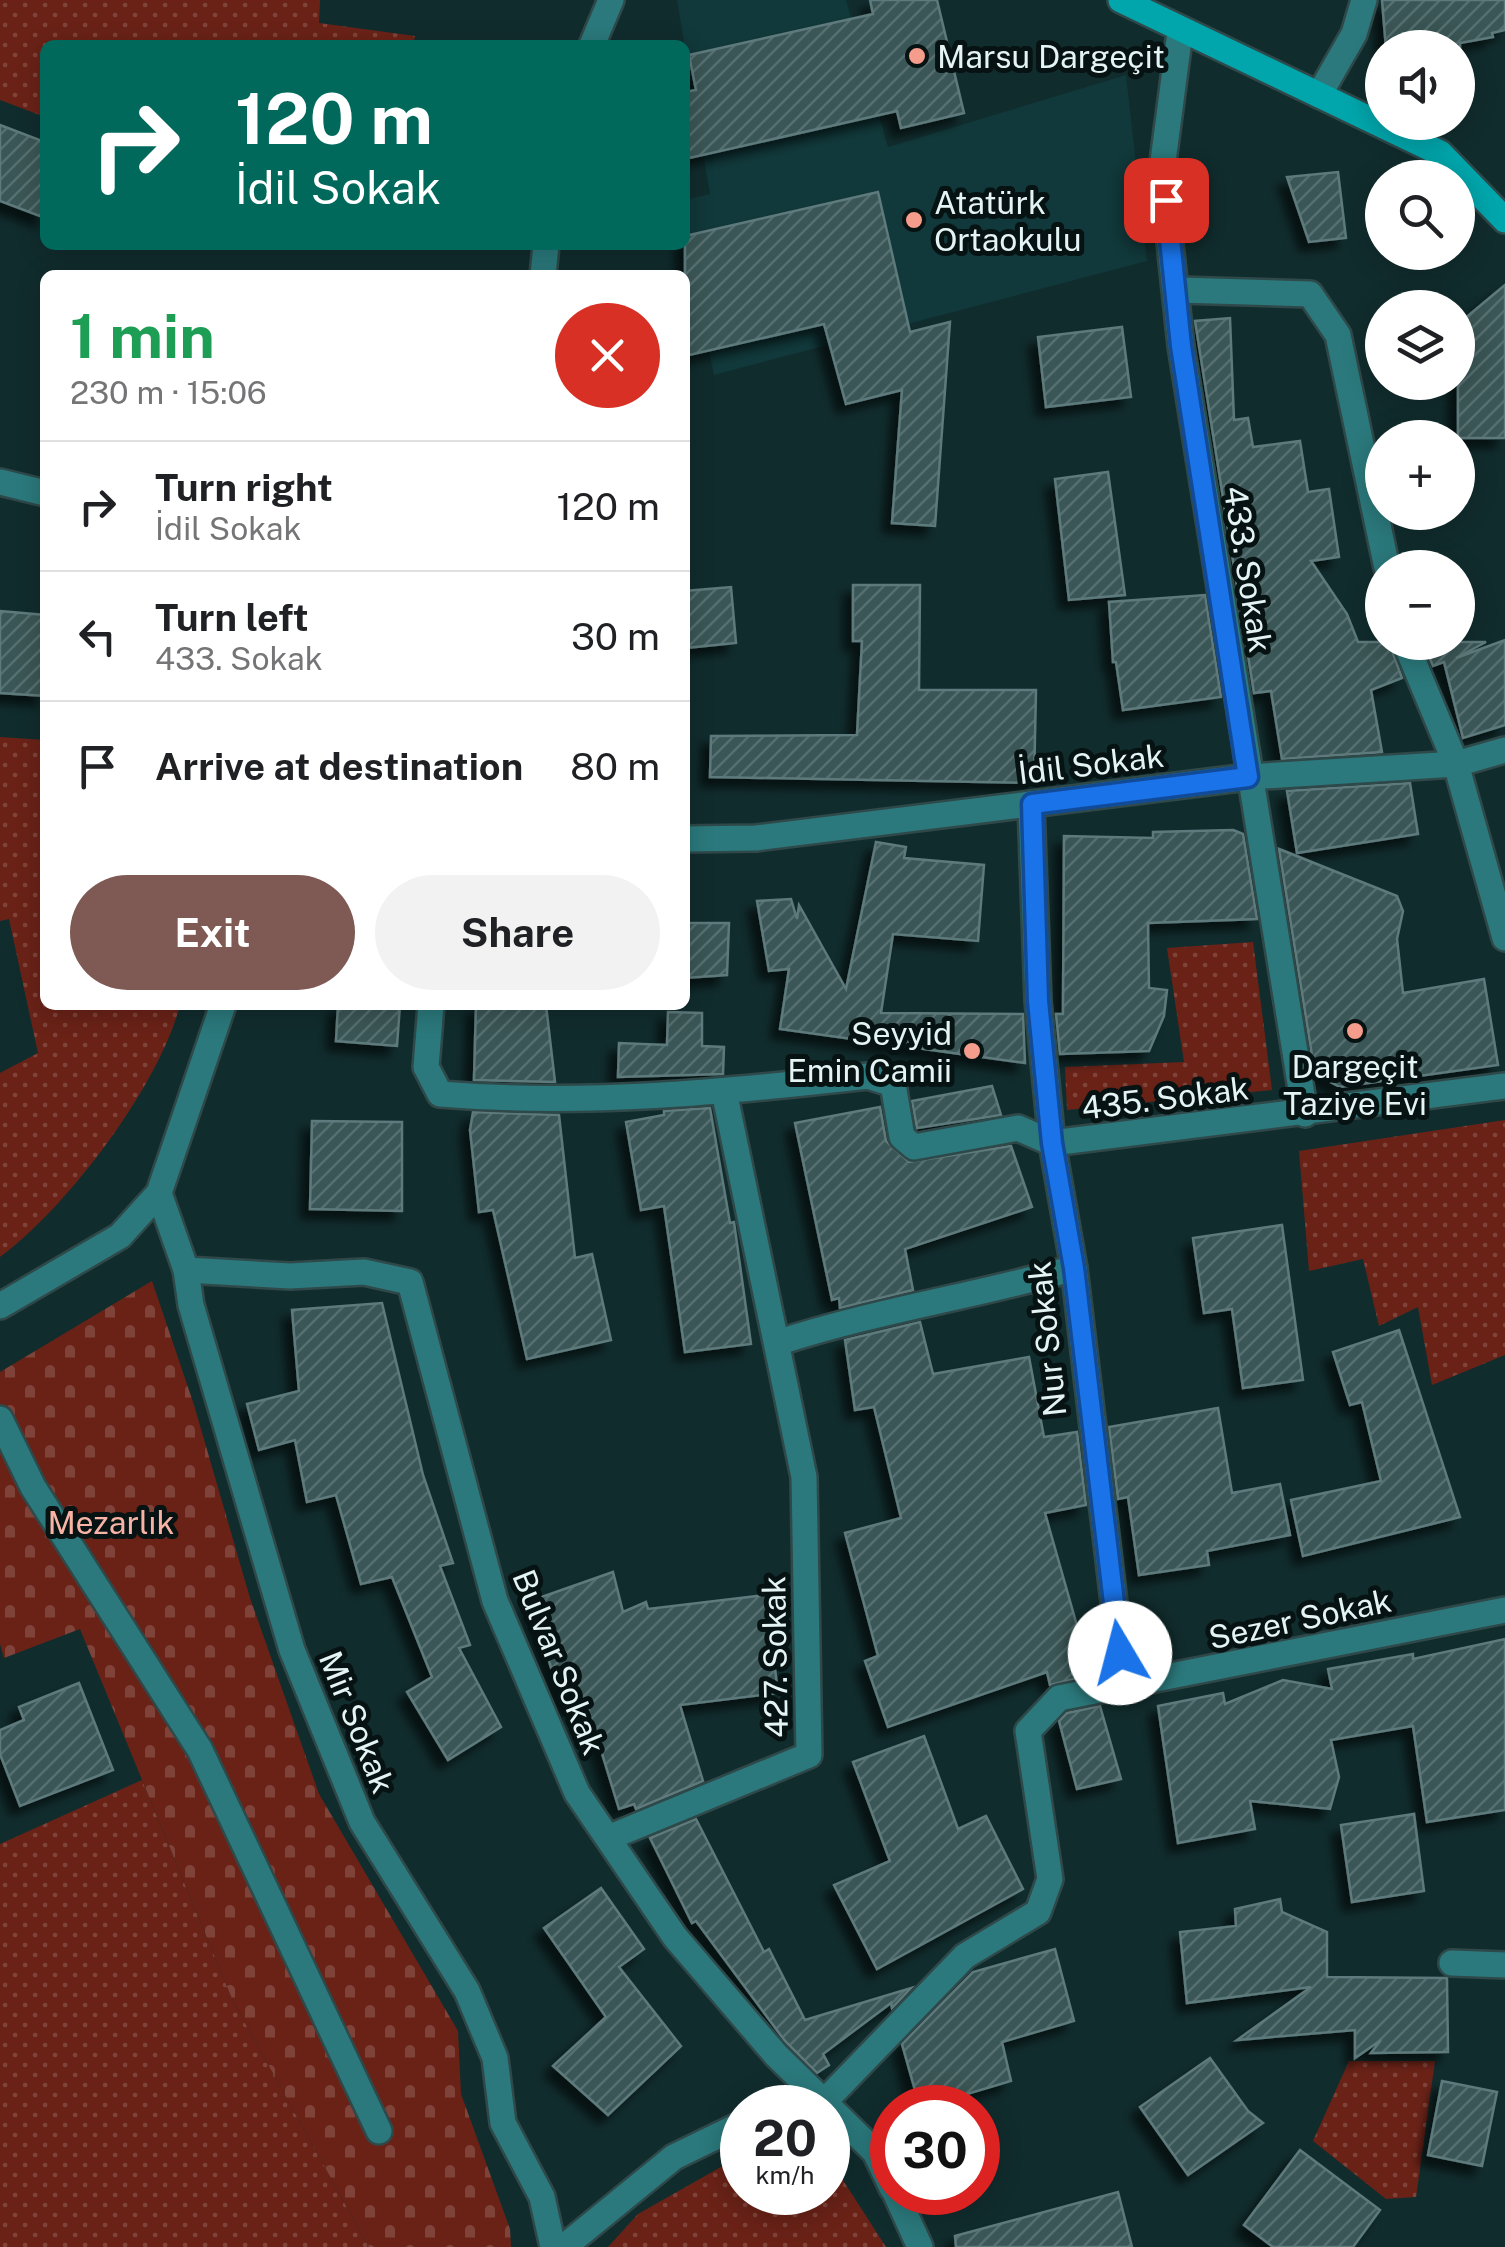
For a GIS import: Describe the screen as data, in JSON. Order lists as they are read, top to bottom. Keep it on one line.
{"streets":{"street":["433. Sokak","İdil Sokak","435. Sokak","Nur Sokak","Sezer Sokak","427. Sokak","Bulvar Sokak","Mir Sokak"]},"crossings":[["433. Sokak","İdil Sokak"],["433. Sokak","435. Sokak"],["İdil Sokak","Nur Sokak"],["435. Sokak","Nur Sokak"],["435. Sokak","427. Sokak"],["Nur Sokak","Sezer Sokak"],["427. Sokak","Bulvar Sokak"],["Bulvar Sokak","Mir Sokak"]],"parks":["Mezarlık"],"places":["Marsu Dargeçit","Atatürk Ortaokulu","Dargeçit Taziye Evi","Seyyid Emin Camii"],"page":{"map_buttons":["+","−"],"turn":["120 m","İdil Sokak"],"heading":["1 min","230 m · 15:06"],"list":[{"name":"Turn right","note":"İdil Sokak","value":"120 m"},{"name":"Turn left","note":"433. Sokak","value":"30 m"},{"name":"Arrive at destination","value":"80 m"}],"buttons":["Exit","Share"],"speed":"20 km/h","limit":"30"}}
